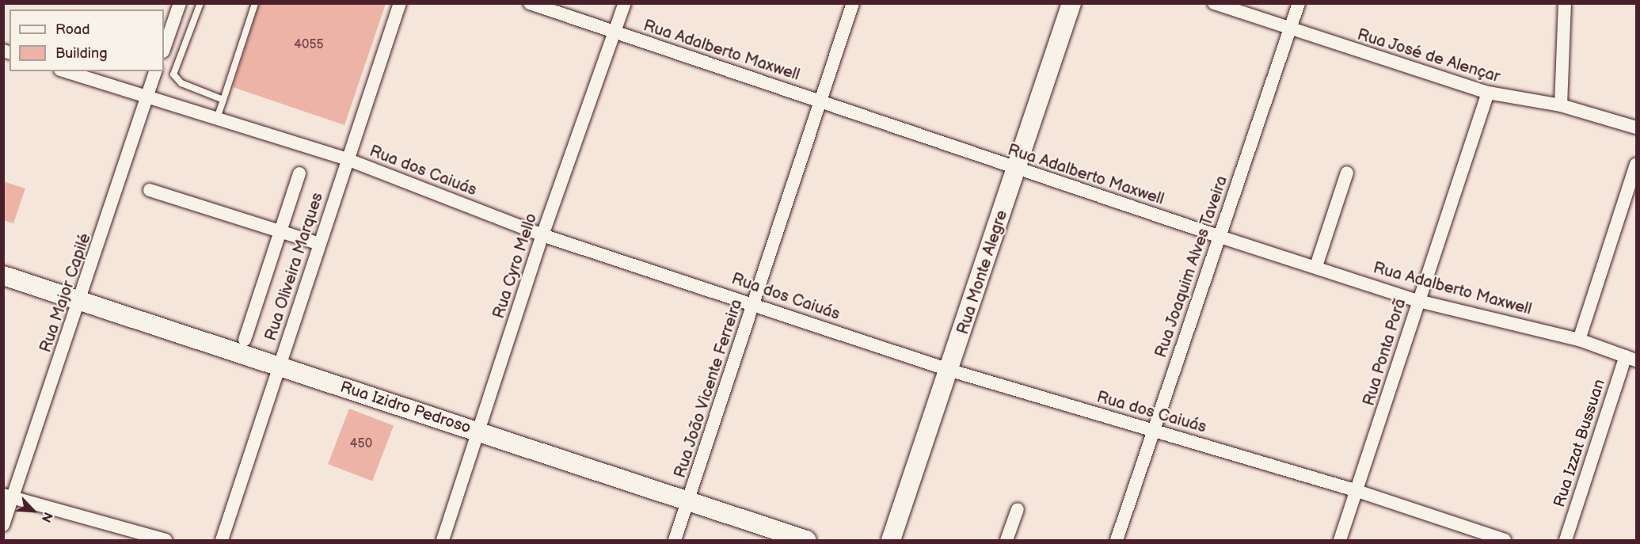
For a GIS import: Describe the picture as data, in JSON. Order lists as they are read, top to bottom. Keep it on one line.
{"streets":{"street":["Rua Adalberto Maxwell","Rua José de Alençar","Rua dos Caiuás","Rua Cyro Mello","Rua Oliveira Marques","Rua Joaquim Alves Taveira","Rua Monte Alegre","Rua Major Capilé","Rua Ponta Porã","Rua João Vicente Ferreira","Rua Izidro Pedroso","Rua Izzat Bussuan"]},"crossings":[["Rua Adalberto Maxwell","Rua Cyro Mello"],["Rua Adalberto Maxwell","Rua Joaquim Alves Taveira"],["Rua Adalberto Maxwell","Rua Monte Alegre"],["Rua Adalberto Maxwell","Rua Ponta Porã"],["Rua Adalberto Maxwell","Rua João Vicente Ferreira"],["Rua Adalberto Maxwell","Rua Izzat Bussuan"],["Rua José de Alençar","Rua Joaquim Alves Taveira"],["Rua José de Alençar","Rua Ponta Porã"],["Rua dos Caiuás","Rua Cyro Mello"],["Rua dos Caiuás","Rua Oliveira Marques"],["Rua dos Caiuás","Rua Joaquim Alves Taveira"],["Rua dos Caiuás","Rua Monte Alegre"],["Rua dos Caiuás","Rua Major Capilé"],["Rua dos Caiuás","Rua Ponta Porã"],["Rua dos Caiuás","Rua João Vicente Ferreira"],["Rua Cyro Mello","Rua Izidro Pedroso"],["Rua Oliveira Marques","Rua Izidro Pedroso"],["Rua Major Capilé","Rua Izidro Pedroso"],["Rua João Vicente Ferreira","Rua Izidro Pedroso"]],"house_numbers":["4055","450"],"legend":["Road","Building"],"north":"bottom right"}
